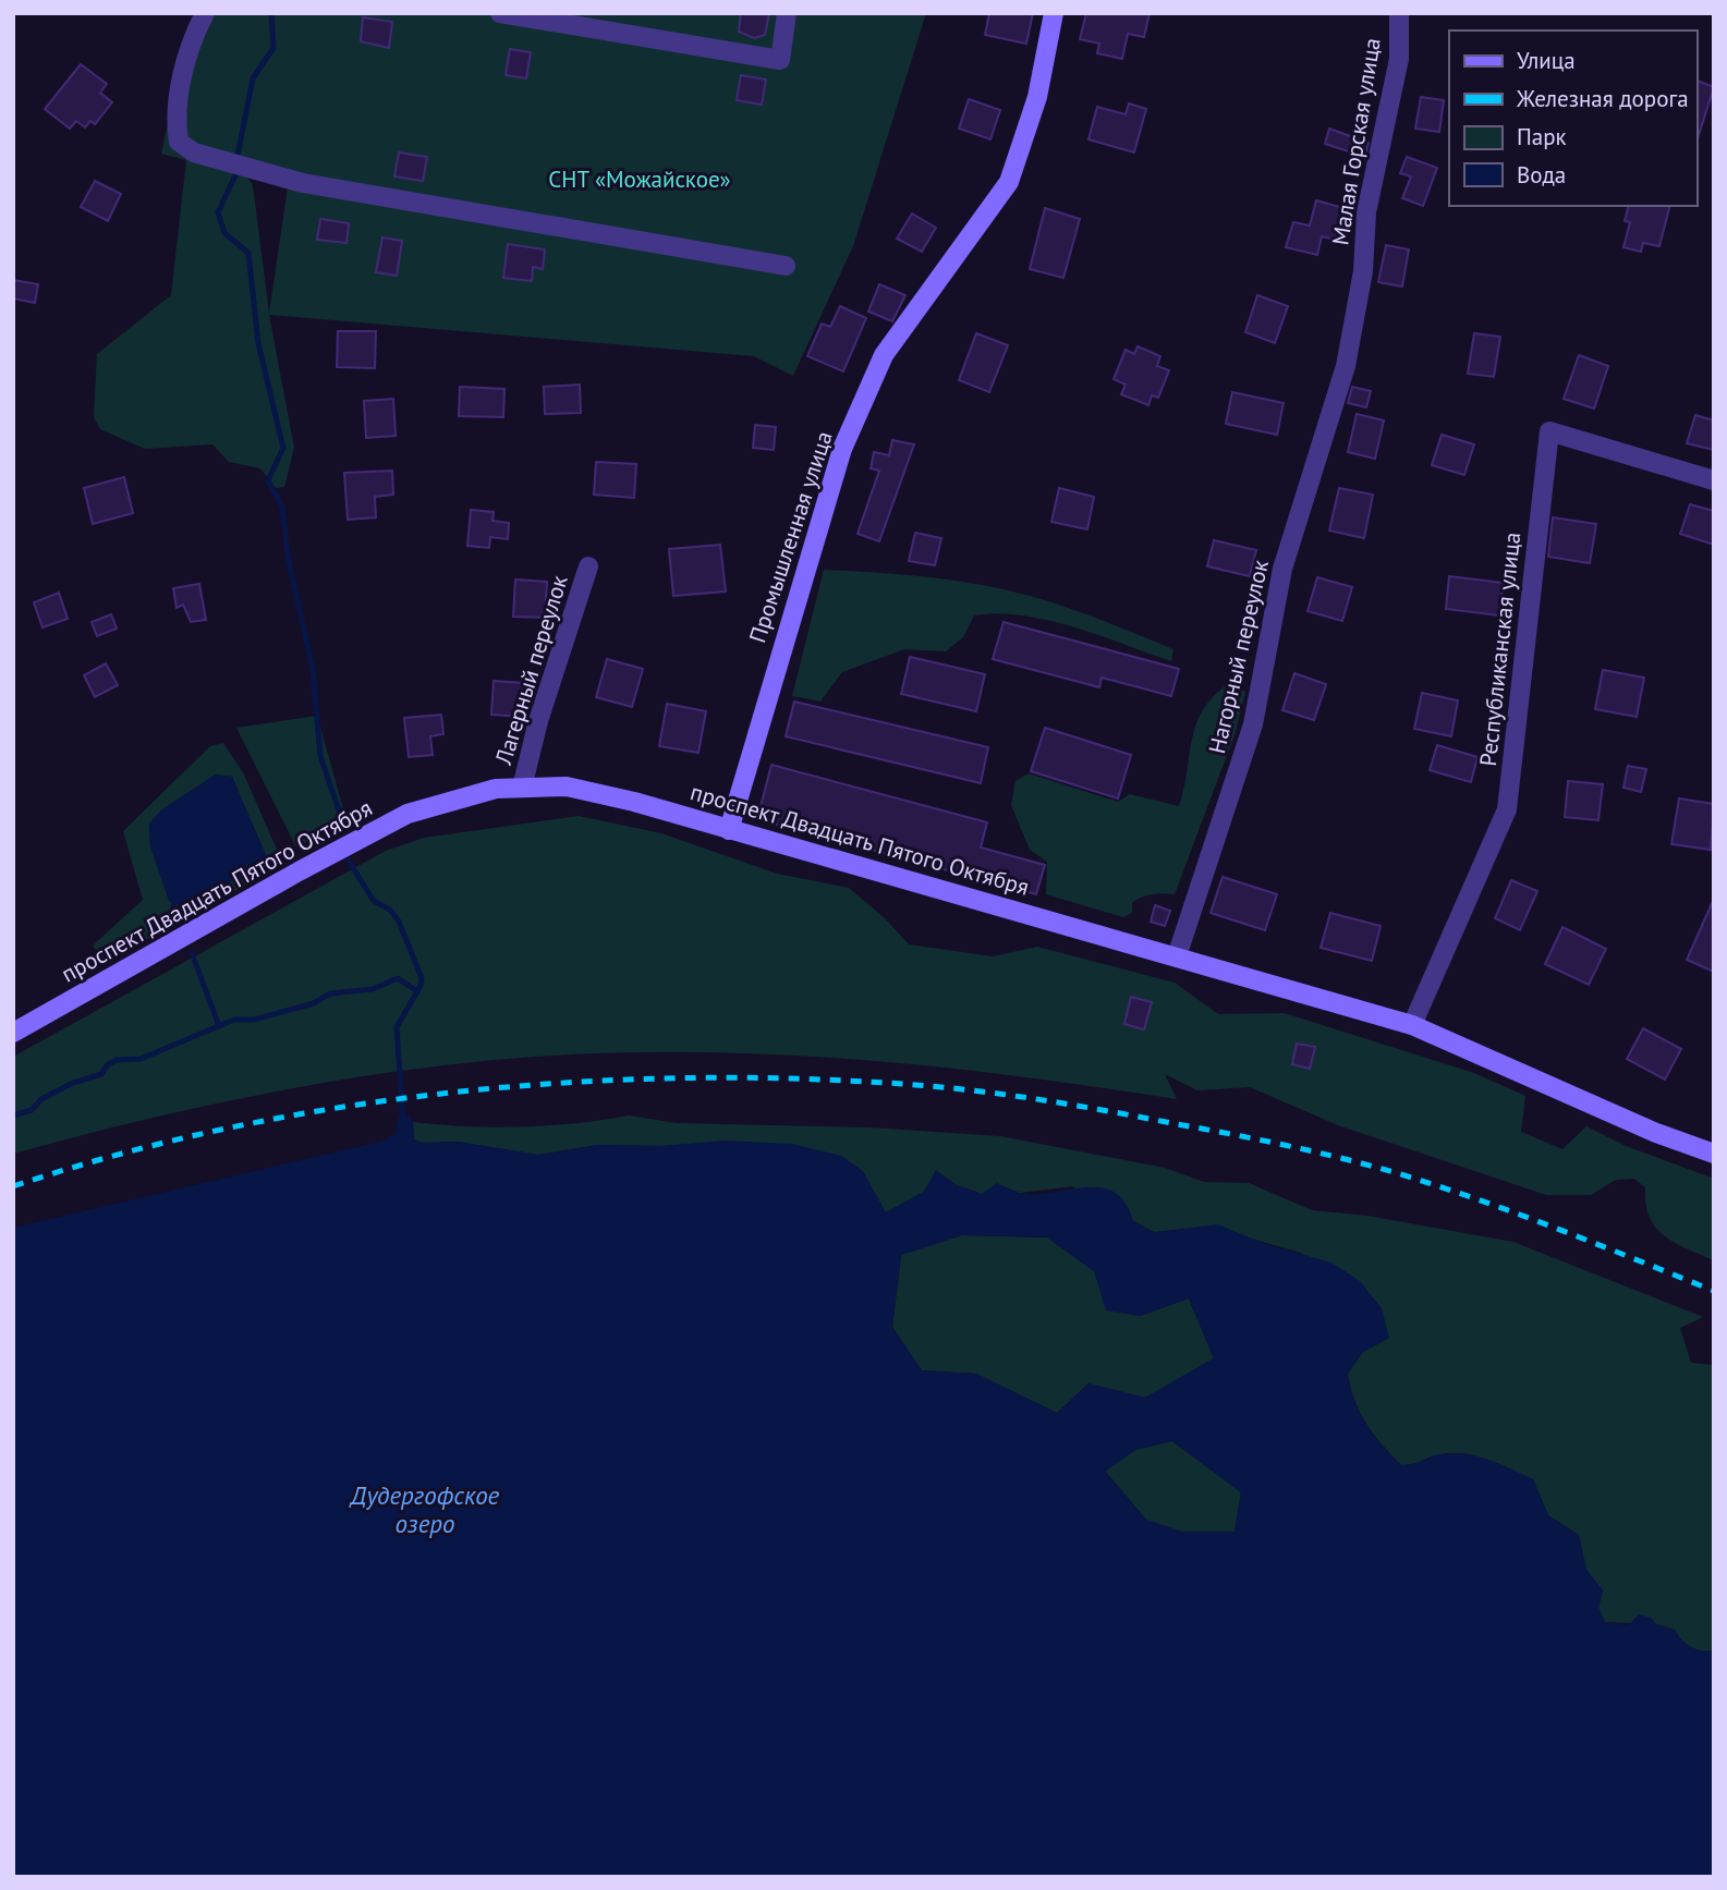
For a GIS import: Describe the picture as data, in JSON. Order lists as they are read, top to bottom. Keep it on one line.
{"streets":{"street":["Малая Горская улица","Промышленная улица","Республиканская улица","Нагорный переулок","Лагерный переулок","проспект Двадцать Пятого Октября"]},"crossings":[["Малая Горская улица","Нагорный переулок"],["Промышленная улица","проспект Двадцать Пятого Октября"],["Республиканская улица","проспект Двадцать Пятого Октября"],["Нагорный переулок","проспект Двадцать Пятого Октября"],["Лагерный переулок","проспект Двадцать Пятого Октября"]],"water":["Дудергофское озеро"],"parks":["СНТ «Можайское»"],"legend":["Улица","Железная дорога","Парк","Вода"]}
